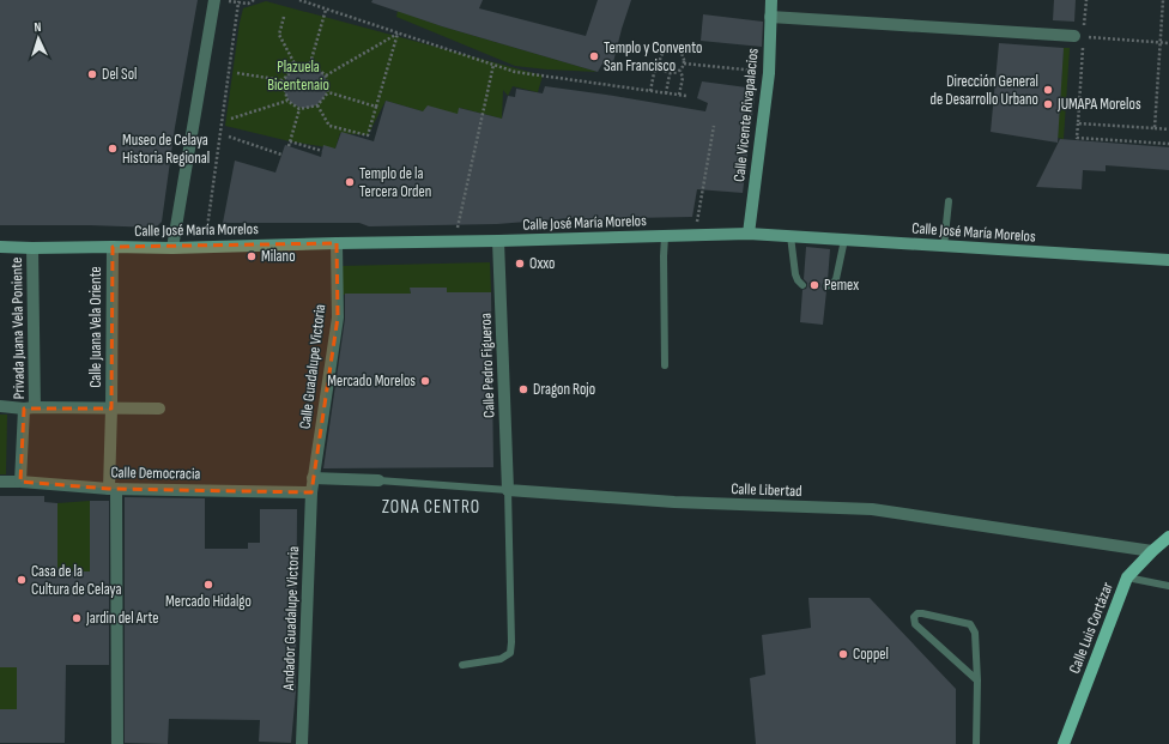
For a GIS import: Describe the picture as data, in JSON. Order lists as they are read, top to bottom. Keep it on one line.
{"streets":{"main road":["Calle Vicente Rivapalacios","Calle José María Morelos","Calle Luis Cortázar"],"street":["Calle Juana Vela Oriente","Privada Juana Vela Poniente","Calle Pedro Figueroa","Calle Guadalupe Victoria","Calle Democracia","Calle Libertad","Andador Guadalupe Victoria"]},"crossings":[["Calle Vicente Rivapalacios","Calle José María Morelos"],["Calle José María Morelos","Calle Juana Vela Oriente"],["Calle José María Morelos","Privada Juana Vela Poniente"],["Calle José María Morelos","Calle Pedro Figueroa"],["Calle José María Morelos","Calle Guadalupe Victoria"],["Calle Juana Vela Oriente","Calle Democracia"],["Privada Juana Vela Poniente","Calle Democracia"],["Calle Pedro Figueroa","Calle Libertad"],["Calle Guadalupe Victoria","Calle Democracia"],["Calle Guadalupe Victoria","Andador Guadalupe Victoria"],["Calle Democracia","Andador Guadalupe Victoria"],["Calle Libertad","Calle Luis Cortázar"]],"districts":["ZONA CENTRO"],"parks":["Plazuela Bicentenaio"],"places":["Templo y Convento San Francisco","Del Sol","Dirección General de Desarrollo Urbano","JUMAPA Morelos","Museo de Celaya Historia Regional","Templo de la Tercera Orden","Milano","Oxxo","Pemex","Mercado Morelos","Dragon Rojo","Casa de la Cultura de Celaya","Mercado Hidalgo","Jardin del Arte","Coppel"],"north":"top"}
